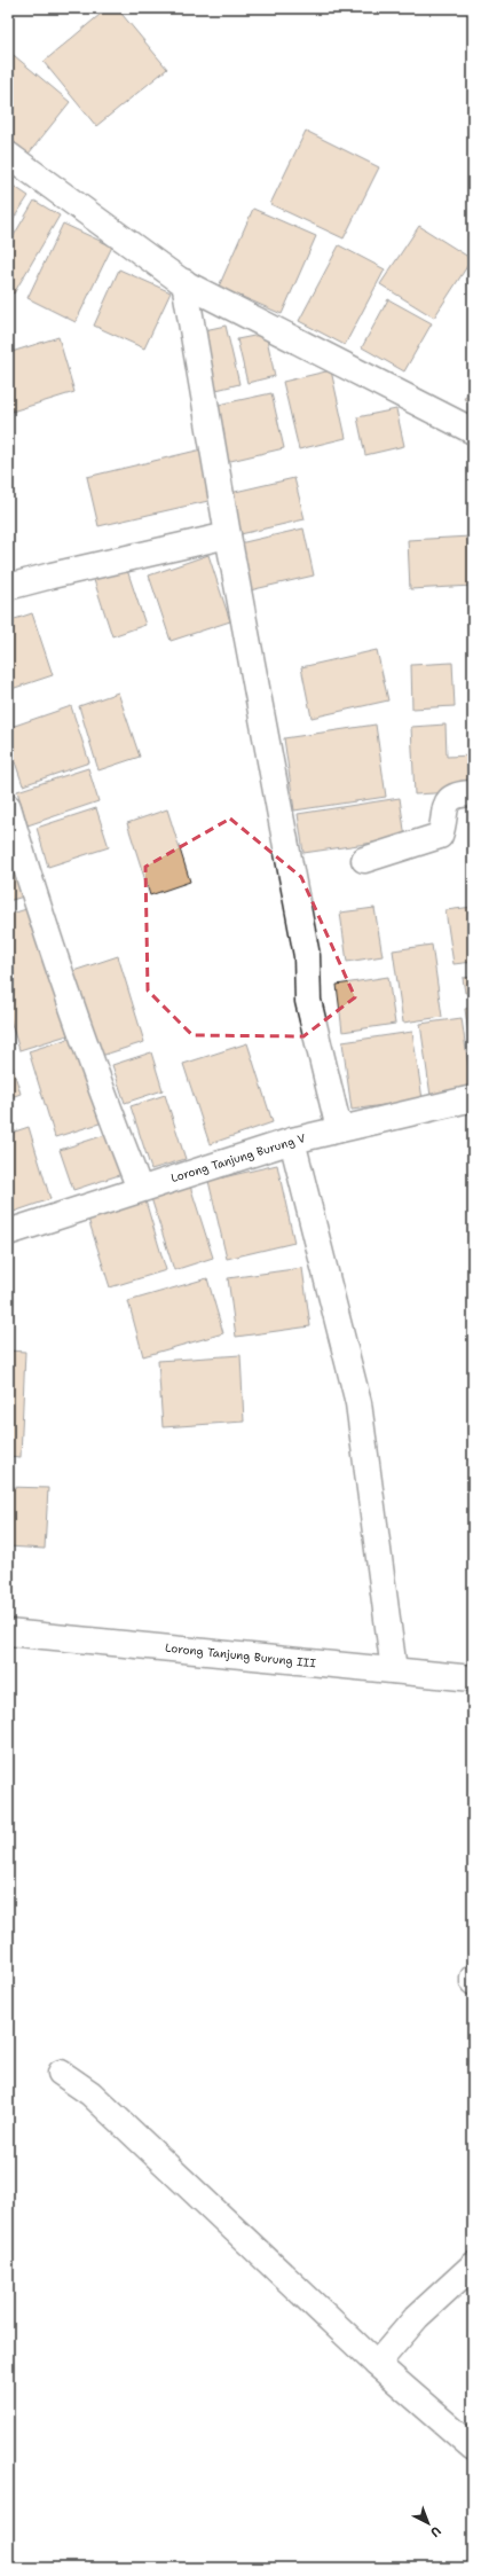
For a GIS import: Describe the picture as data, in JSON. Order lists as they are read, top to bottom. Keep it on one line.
{"streets":{"street":["Lorong Tanjung Burung V","Lorong Tanjung Burung III"]},"north":"bottom right"}
